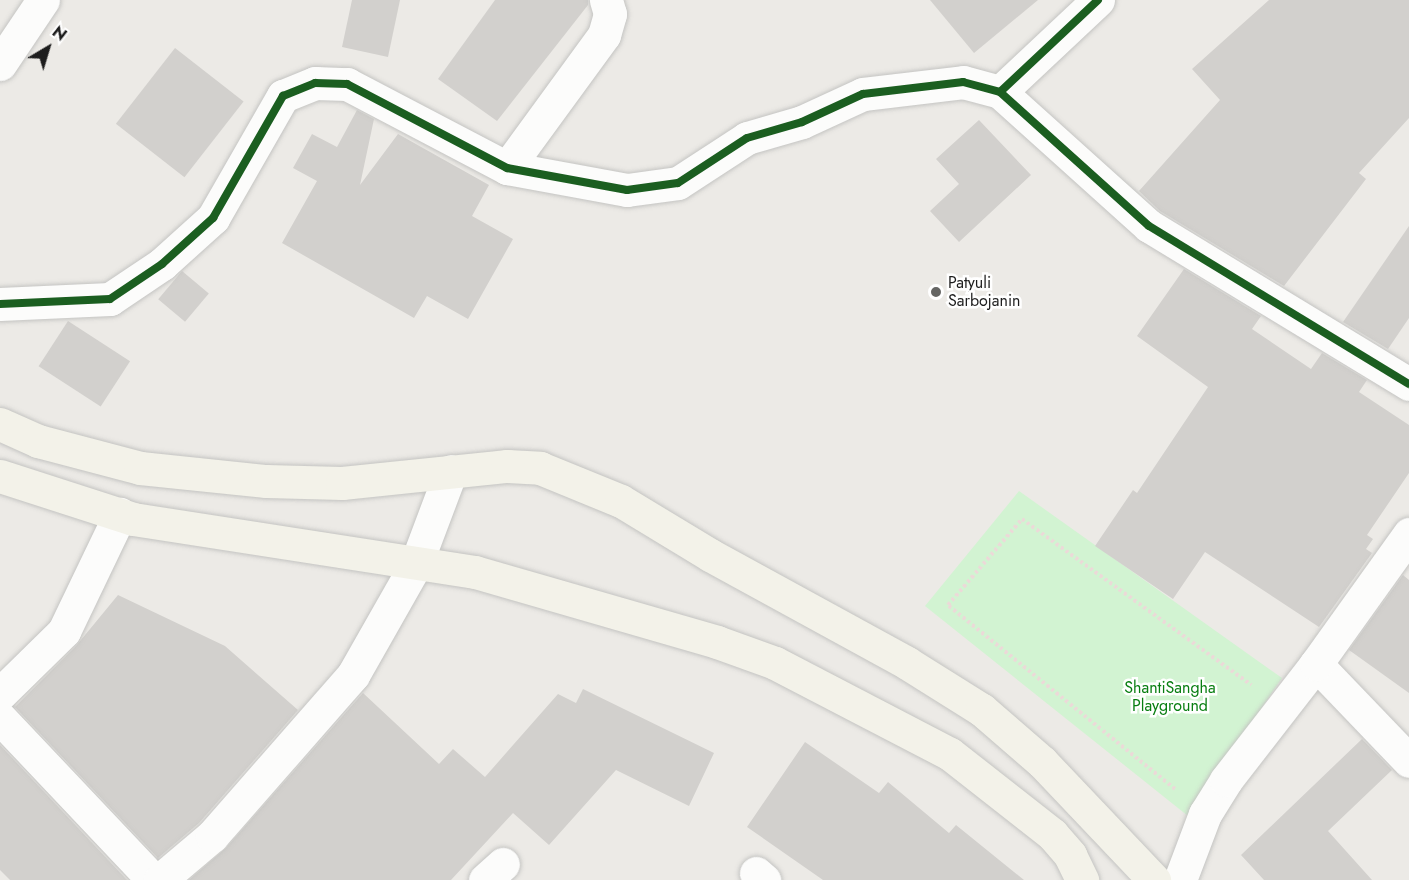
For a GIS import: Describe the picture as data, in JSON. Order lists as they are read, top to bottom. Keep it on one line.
{"parks":["ShantiSangha Playground"],"places":["Patyuli Sarbojanin"],"north":"top right"}
